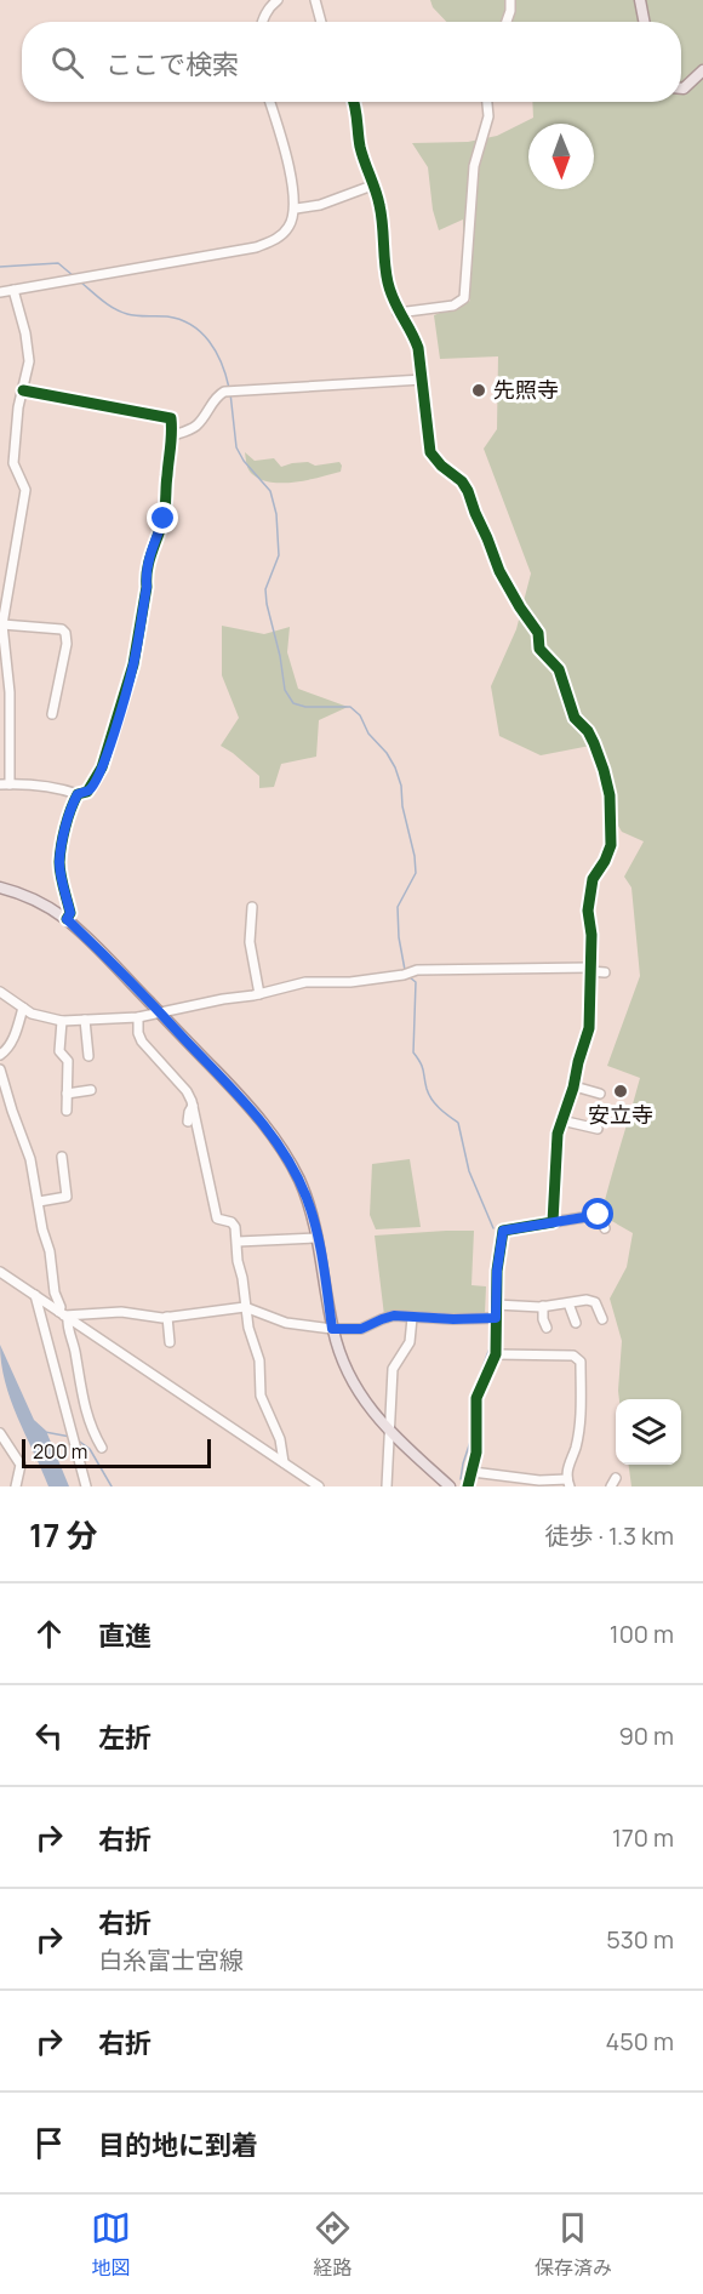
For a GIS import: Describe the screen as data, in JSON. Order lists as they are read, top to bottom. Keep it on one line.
{"places":["先照寺","安立寺"],"scale_bar":"200 m","north":"bottom","page":{"search":"ここで検索","scale":"200 m","heading":["17 分","徒歩 · 1.3 km"],"list":[["直進","100 m"],["左折","90 m"],["右折","170 m"],["右折","白糸富士宮線","530 m"],["右折","450 m"],"目的地に到着"],"nav":["地図","経路","保存済み"]}}
